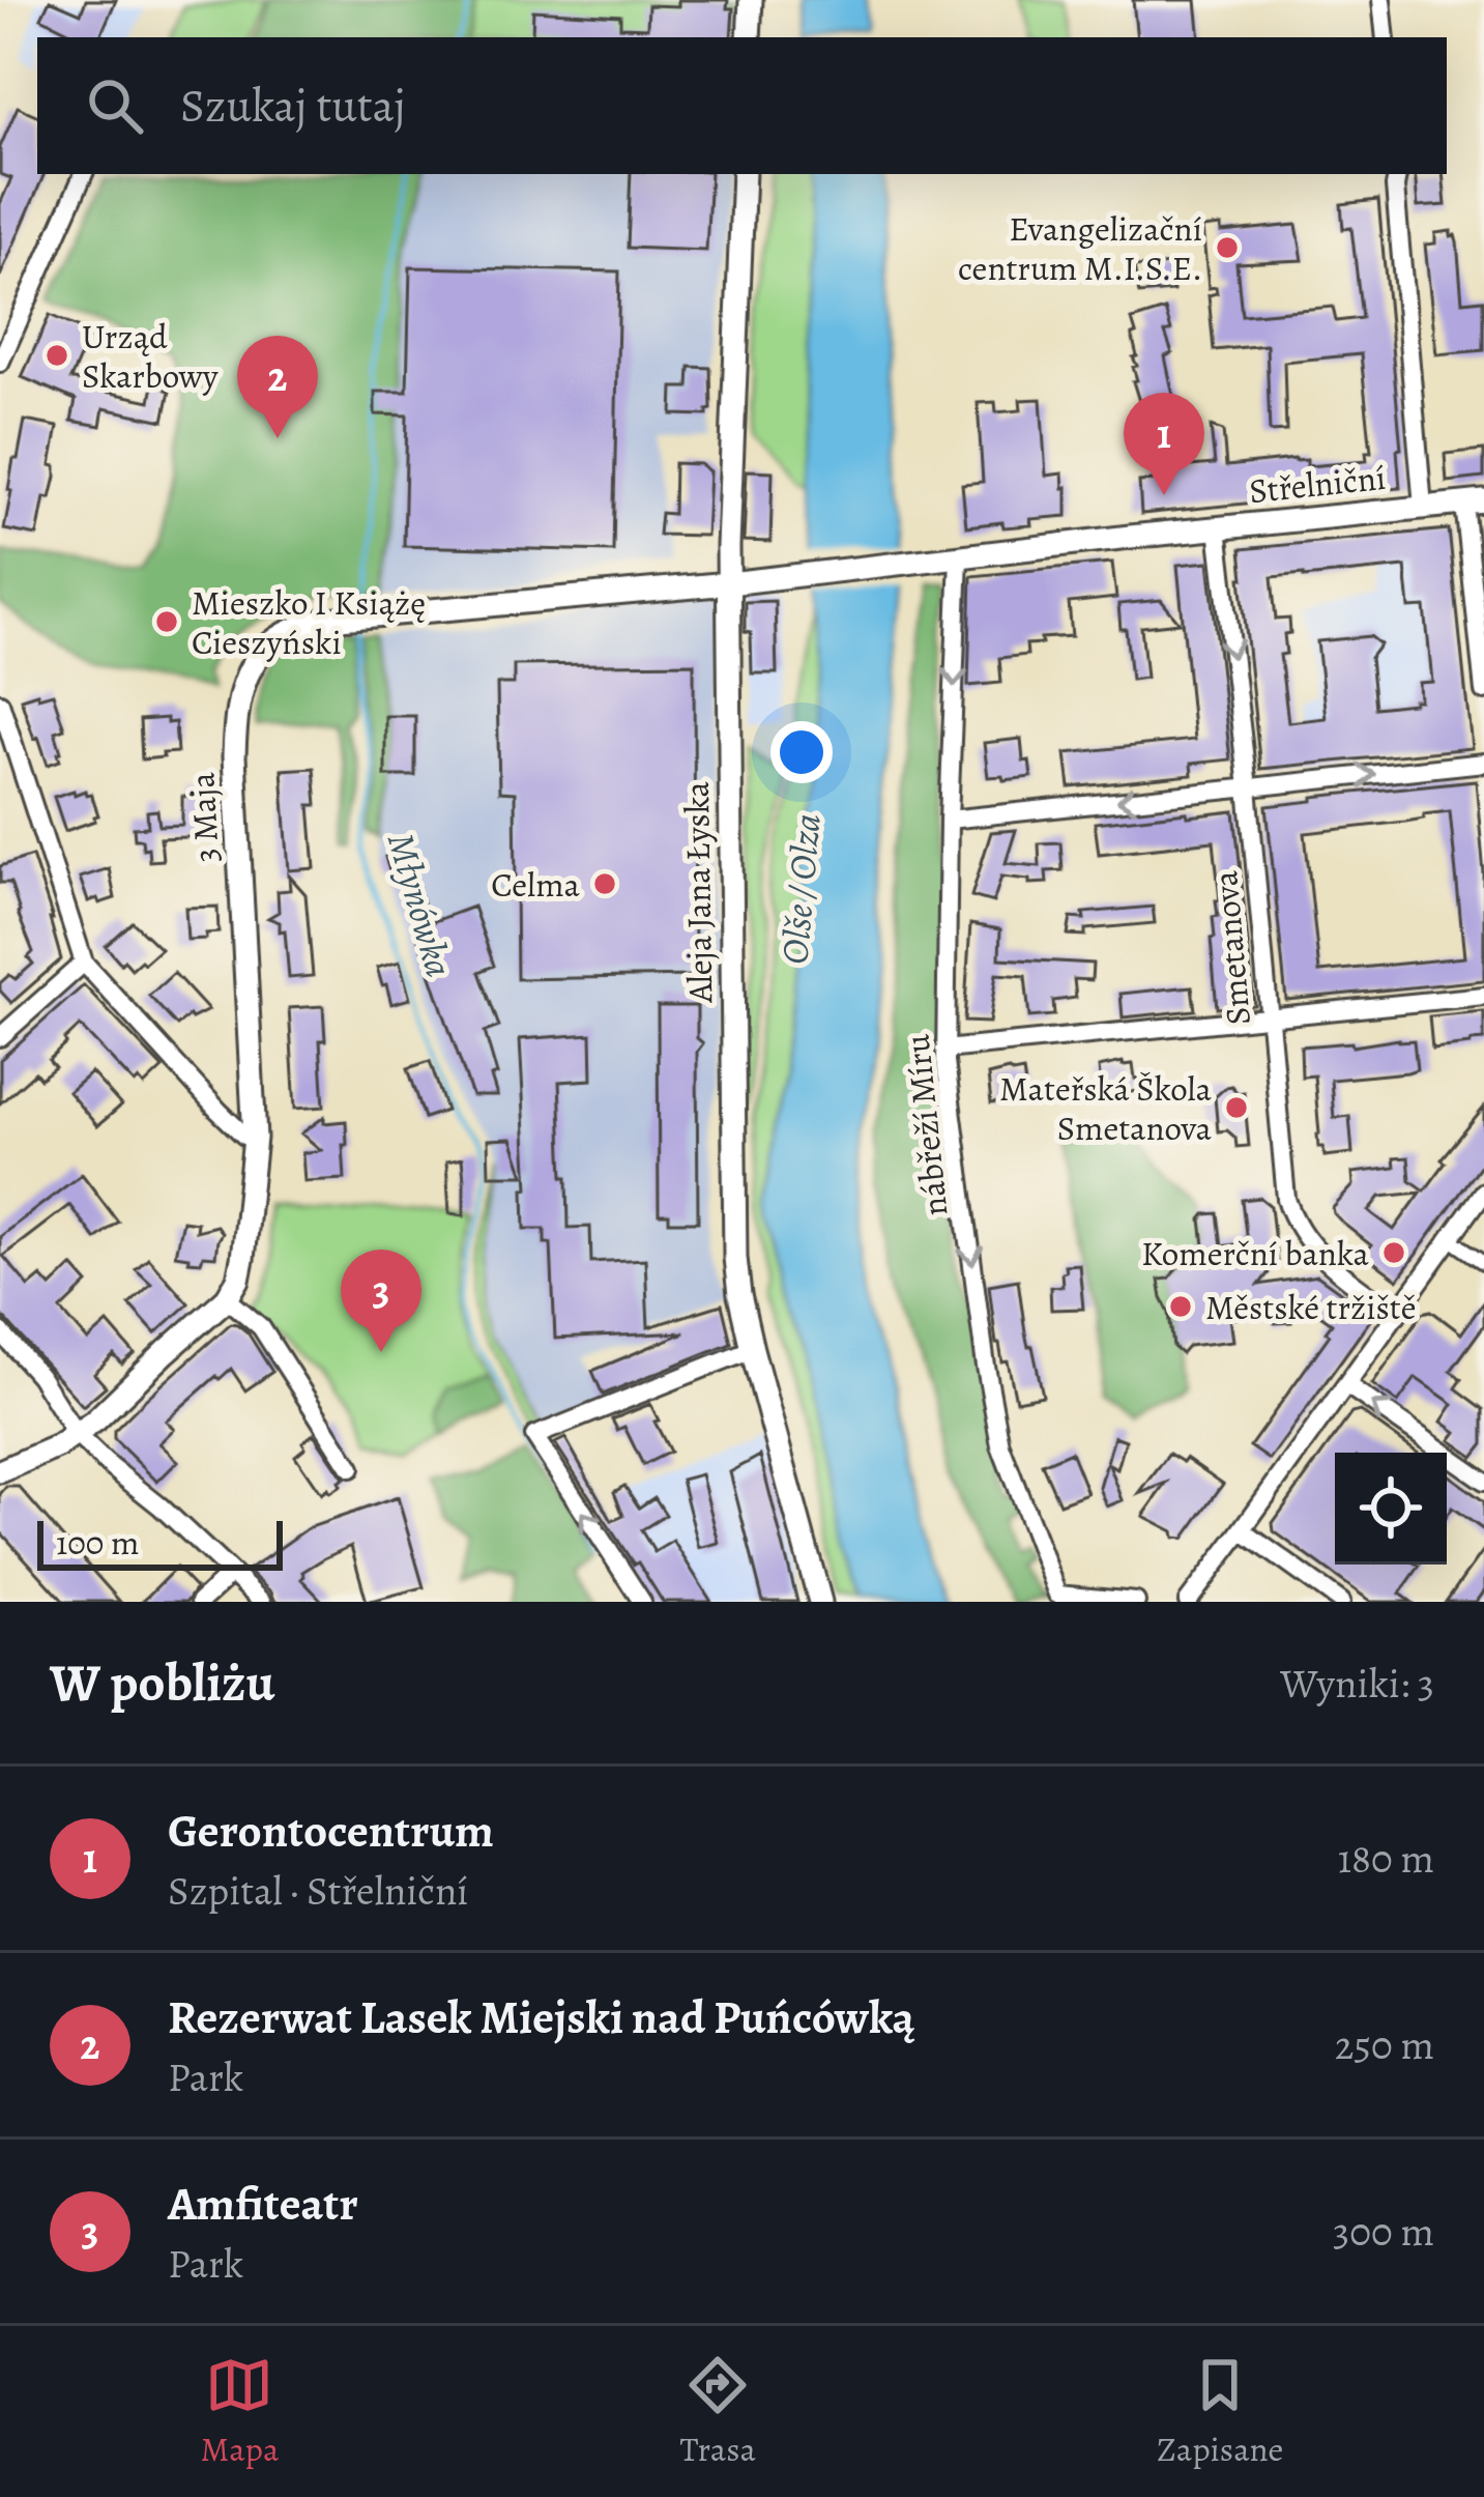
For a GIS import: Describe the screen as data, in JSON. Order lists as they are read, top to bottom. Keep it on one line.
{"streets":{"street":["Střelniční","3 Maja","Aleja Jana Łyska","Smetanova","nábřeží Míru"]},"crossings":[["Střelniční","3 Maja"],["Střelniční","Smetanova"],["Střelniční","nábřeží Míru"],["3 Maja","Aleja Jana Łyska"]],"one_way":["nábřeží Míru"],"water":["Olše / Olza","Młynówka"],"places":["Evangelizační centrum M.I.S.E.","Urząd Skarbowy","Mieszko I Książę Cieszyński","Celma","Mateřská Škola Smetanova","Komerční banka","Městské tržiště"],"scale_bar":"100 m","page":{"search":"Szukaj tutaj","pins":["2","1","3"],"scale":"100 m","heading":["W pobliżu","Wyniki: 3"],"list":[{"mark":"1","name":"Gerontocentrum","note":"Szpital · Střelniční","value":"180 m"},{"mark":"2","name":"Rezerwat Lasek Miejski nad Puńcówką","note":"Park","value":"250 m"},{"mark":"3","name":"Amfiteatr","note":"Park","value":"300 m"}],"nav":["Mapa","Trasa","Zapisane"]}}
